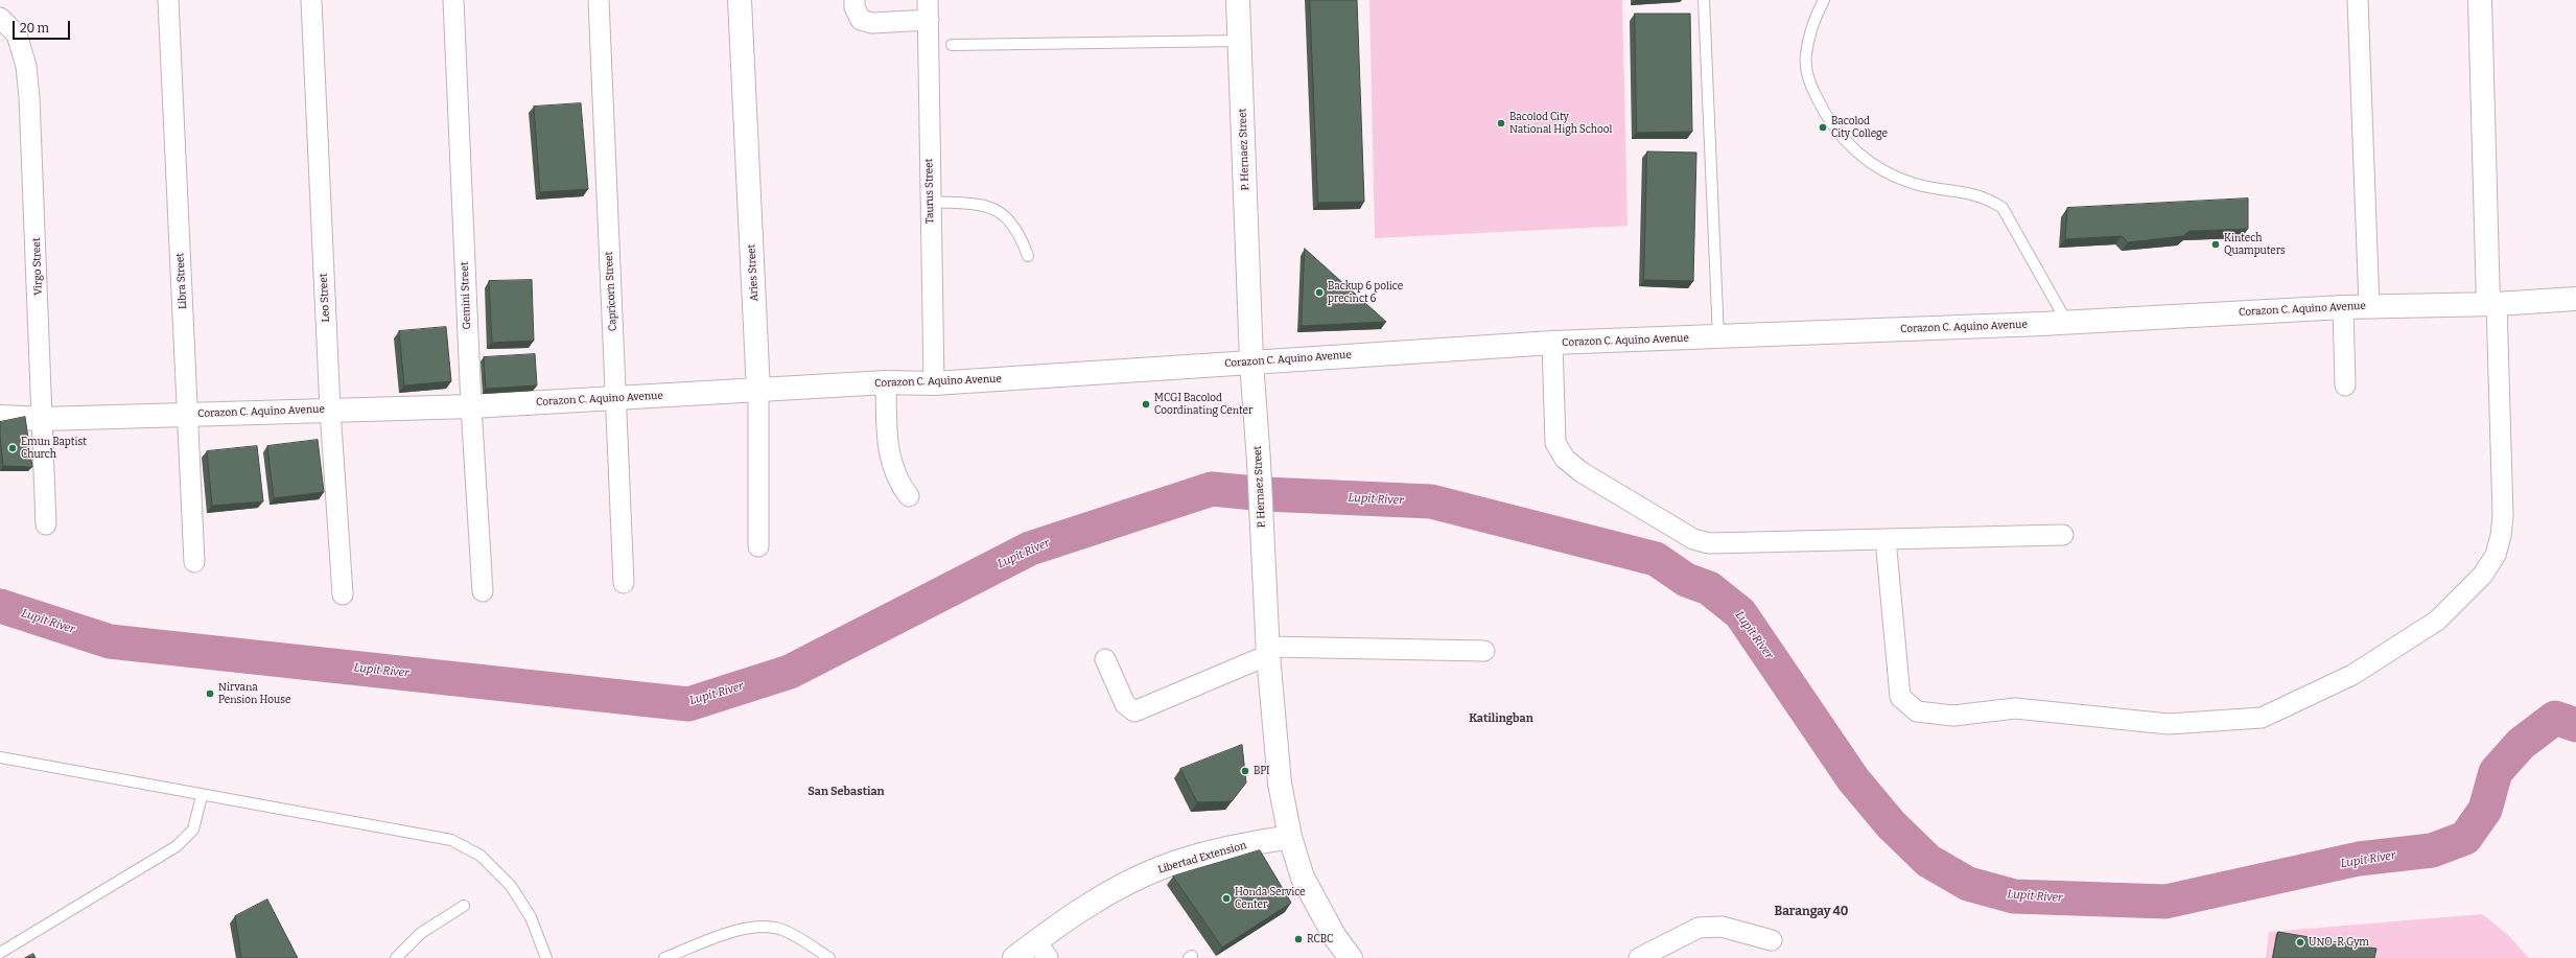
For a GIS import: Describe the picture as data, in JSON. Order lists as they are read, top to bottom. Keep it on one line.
{"streets":{"street":["P. Hernaez Street","Taurus Street","Virgo Street","Aries Street","Libra Street","Capricorn Street","Gemini Street","Leo Street","Corazon C. Aquino Avenue","Libertad Extension"]},"crossings":[["P. Hernaez Street","Corazon C. Aquino Avenue"],["P. Hernaez Street","Libertad Extension"],["Taurus Street","Corazon C. Aquino Avenue"],["Virgo Street","Corazon C. Aquino Avenue"],["Aries Street","Corazon C. Aquino Avenue"],["Libra Street","Corazon C. Aquino Avenue"],["Capricorn Street","Corazon C. Aquino Avenue"],["Gemini Street","Corazon C. Aquino Avenue"],["Leo Street","Corazon C. Aquino Avenue"]],"districts":["Katilingban","San Sebastian","Barangay 40"],"water":["Lupit River"],"places":["Bacolod City National High School","Bacolod City College","Kintech Quamputers","Backup 6 police precinct 6","MCGI Bacolod Coordinating Center","Emun Baptist Church","Nirvana Pension House","BPI","Honda Service Center","RCBC","UNO-R Gym"],"scale_bar":"20 m"}
